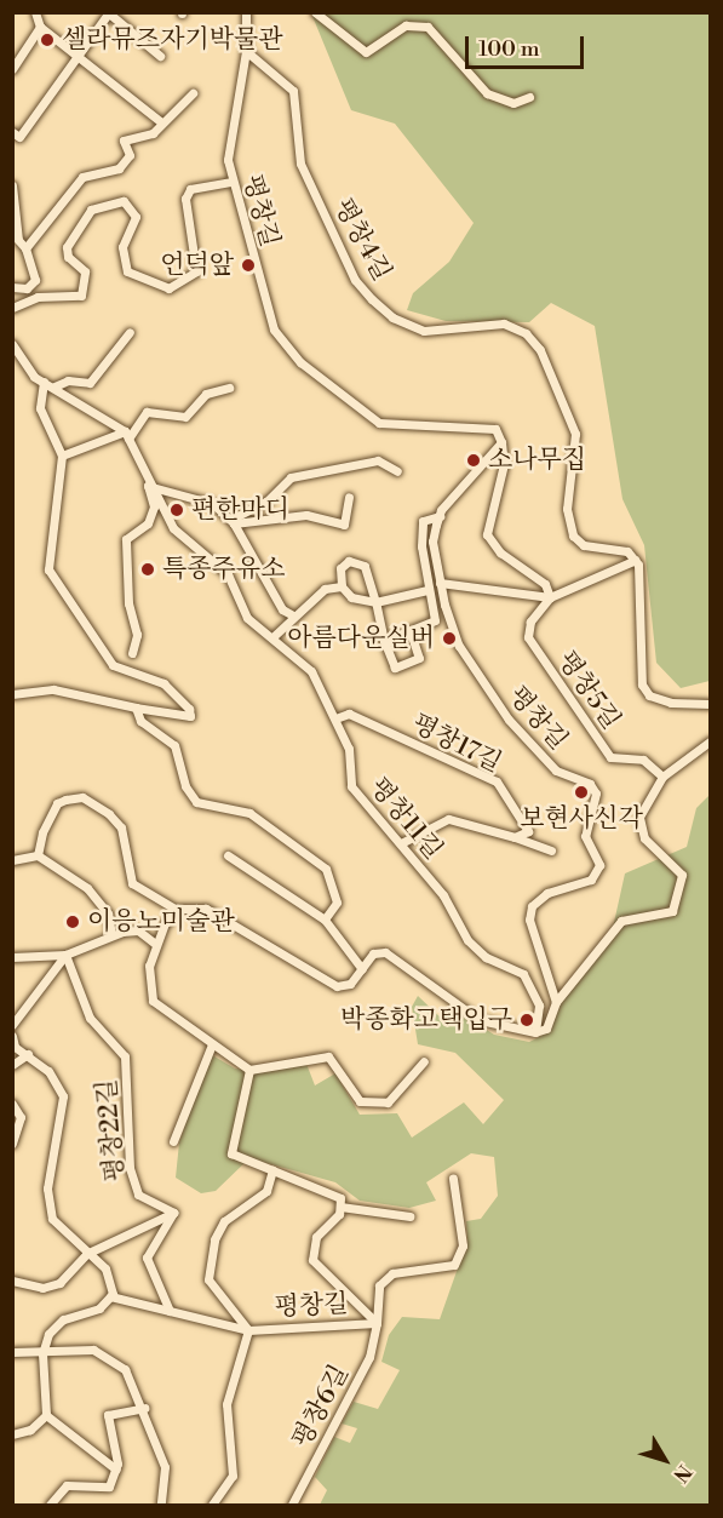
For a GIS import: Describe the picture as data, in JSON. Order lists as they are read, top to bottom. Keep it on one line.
{"streets":{"street":["평창길","평창4길","평창5길","평창17길","평창11길","평창22길","평창6길"]},"crossings":[["평창길","평창4길"],["평창길","평창6길"],["평창17길","평창11길"]],"places":["셀라뮤즈자기박물관","언덕앞","소나무집","편한마디","특종주유소","아름다운실버","보현사신각","이응노미술관","박종화고택입구"],"scale_bar":"100 m","north":"bottom right"}
